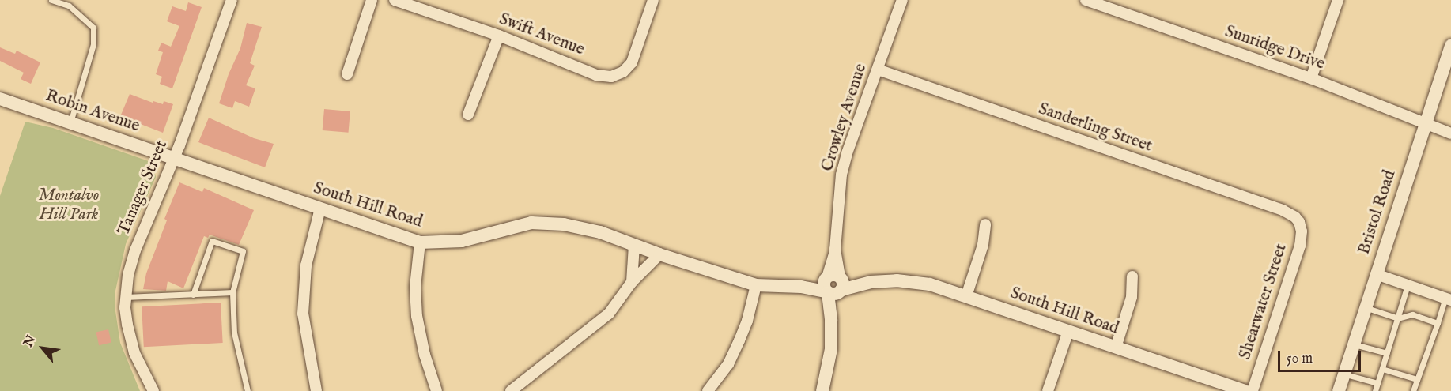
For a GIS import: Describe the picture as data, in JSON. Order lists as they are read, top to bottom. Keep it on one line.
{"streets":{"street":["Swift Avenue","Sunridge Drive","Robin Avenue","Crowley Avenue","Sanderling Street","Tanager Street","South Hill Road","Bristol Road","Shearwater Street"]},"crossings":[["Sunridge Drive","Bristol Road"],["Robin Avenue","Tanager Street"],["Robin Avenue","South Hill Road"],["Crowley Avenue","Sanderling Street"],["Crowley Avenue","South Hill Road"],["Sanderling Street","Shearwater Street"],["Tanager Street","South Hill Road"]],"parks":["Montalvo Hill Park"],"scale_bar":"50 m","north":"top left"}
